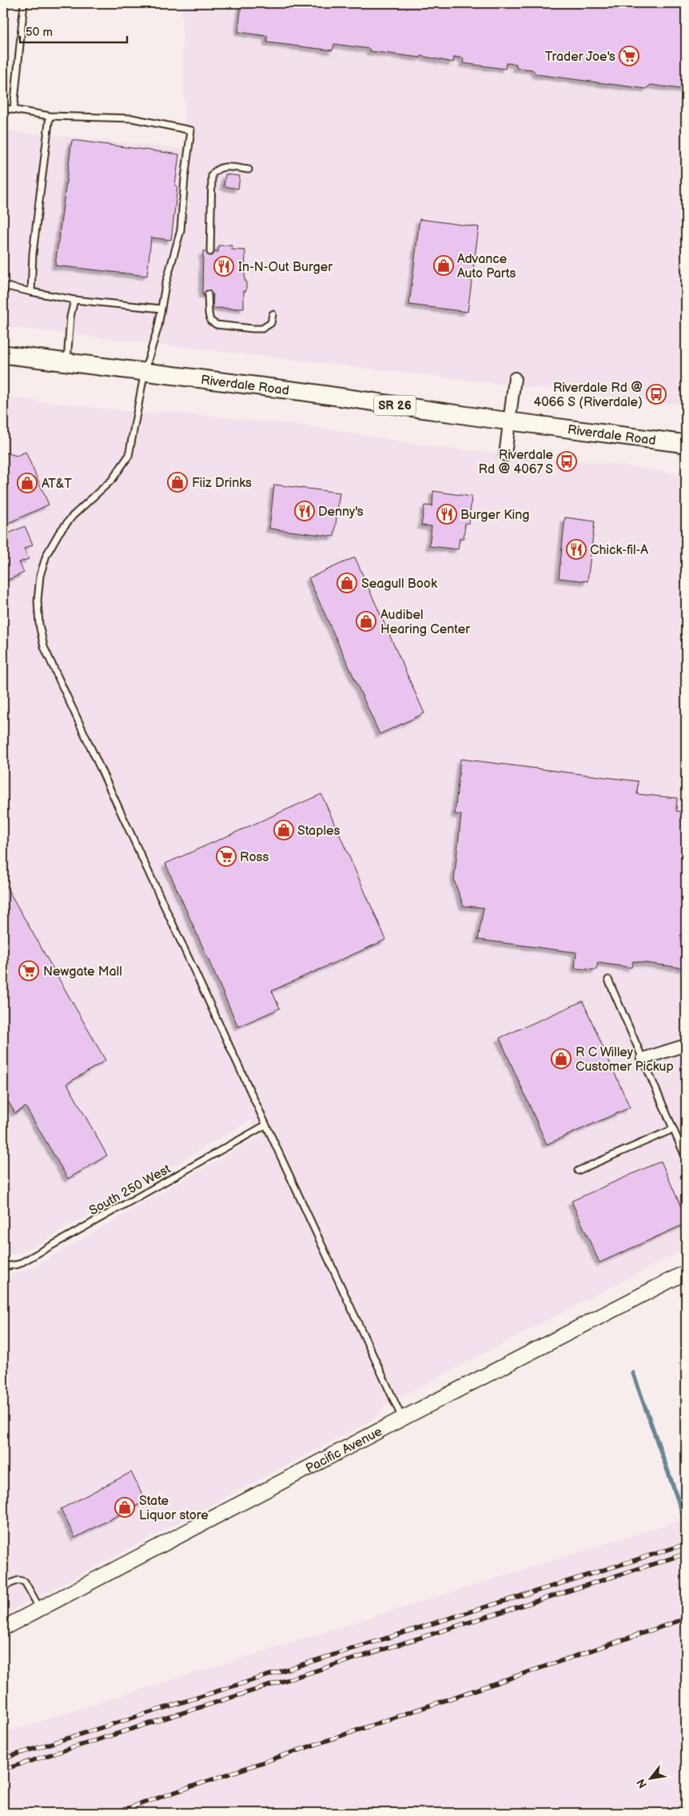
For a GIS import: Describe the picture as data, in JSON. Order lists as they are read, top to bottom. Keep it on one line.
{"streets":{"main road":["Riverdale Road","SR 26"],"street":["Pacific Avenue"],"lane":["South 250 West"]},"places":{"supermarket":["Trader Joe's","Ross","Newgate Mall"],"shop":["Advance Auto Parts","Fiiz Drinks","AT&T","Seagull Book","Audibel Hearing Center","Staples","R C Willey Customer Pickup","State Liquor store"],"restaurant":["In-N-Out Burger","Denny's","Burger King","Chick-fil-A"],"bus stop":["Riverdale Rd @ 4066 S (Riverdale)","Riverdale Rd @ 4067 S"]},"scale_bar":"50 m","north":"bottom left"}
